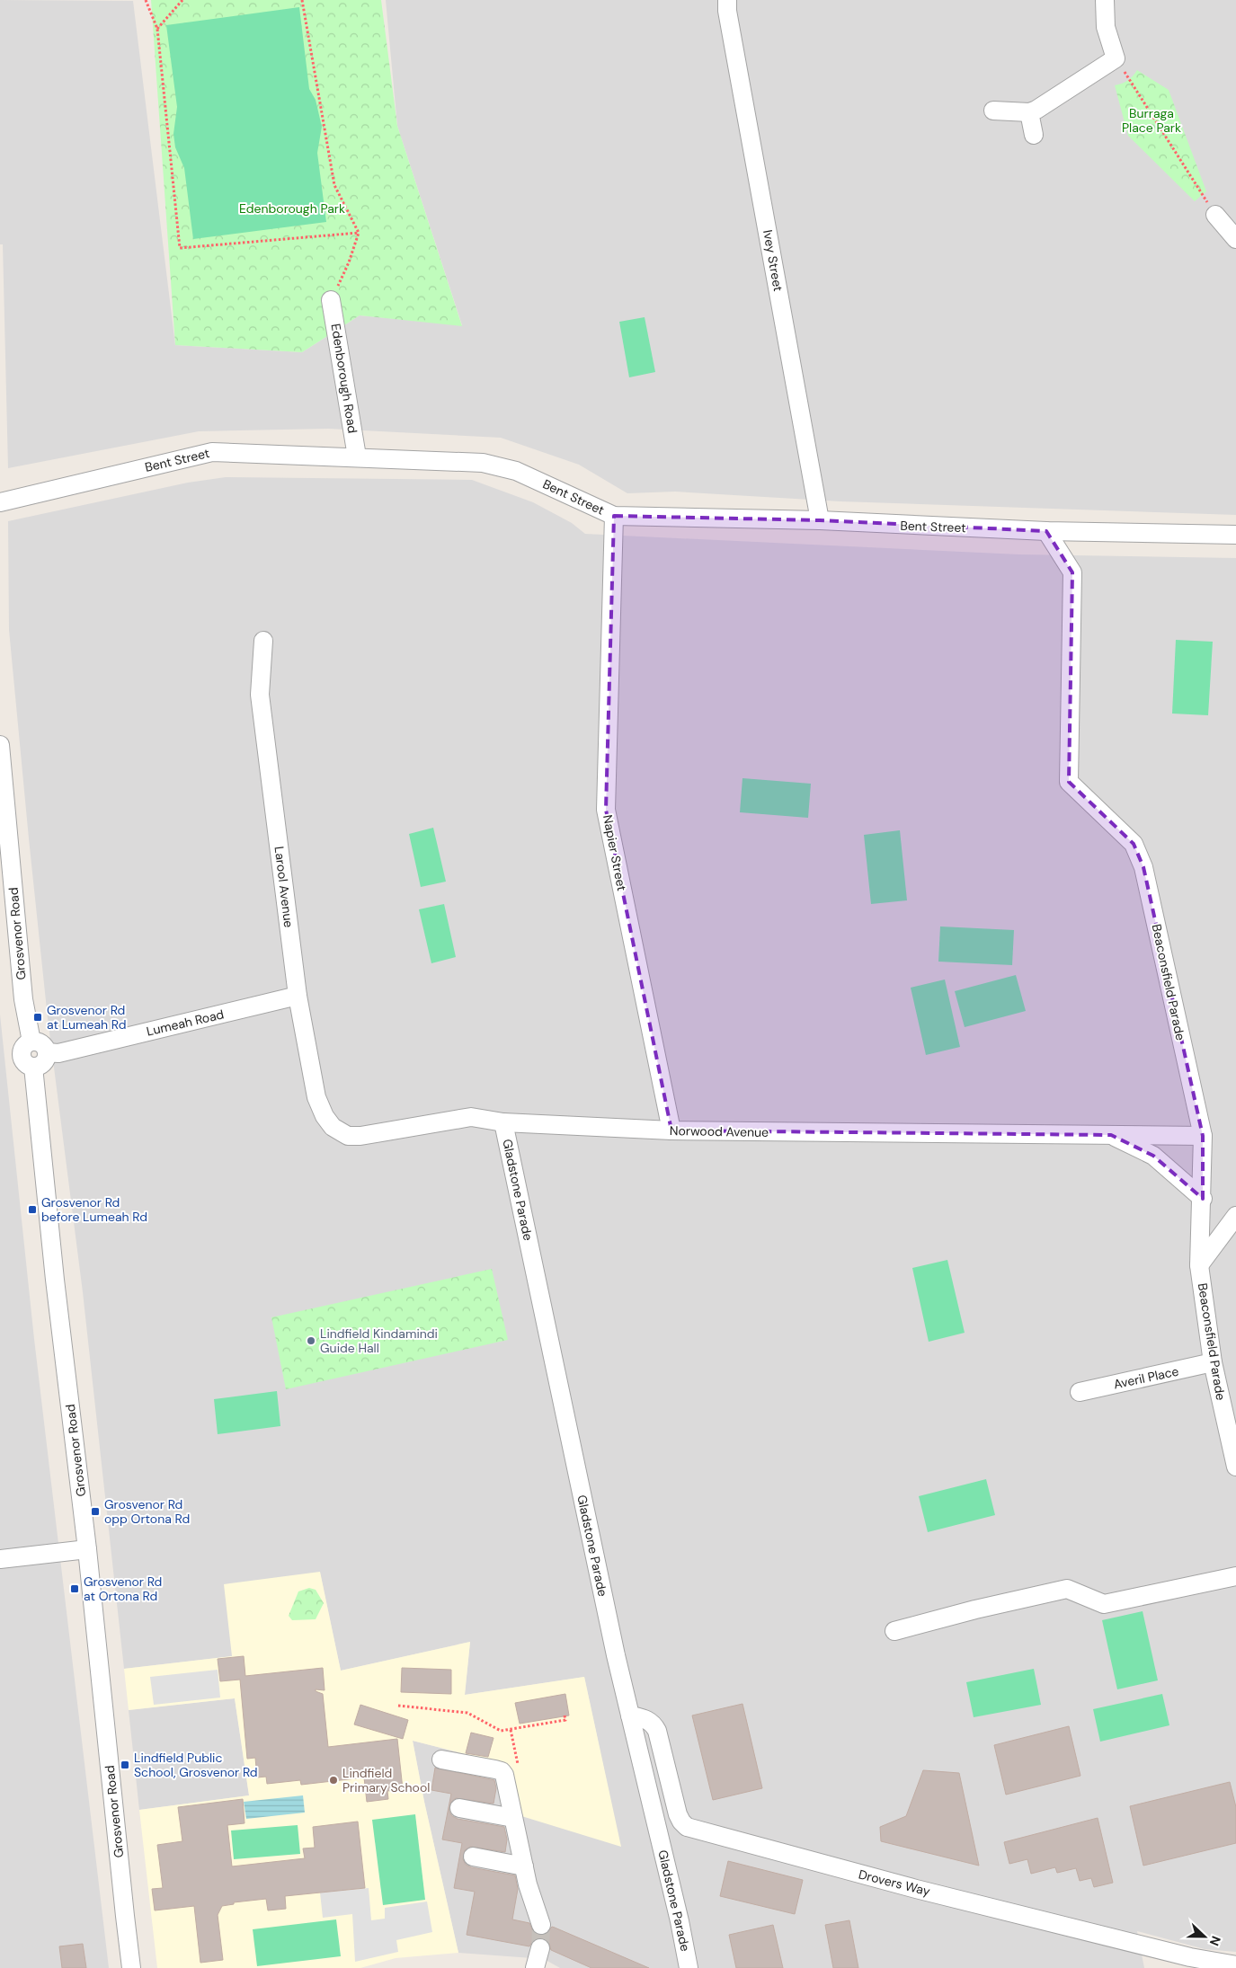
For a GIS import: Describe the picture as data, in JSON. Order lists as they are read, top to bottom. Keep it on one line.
{"streets":{"street":["Ivey Street","Edenborough Road","Bent Street","Napier Street","Larool Avenue","Grosvenor Road","Beaconsfield Parade","Lumeah Road","Norwood Avenue","Gladstone Parade","Averil Place","Drovers Way"]},"crossings":[["Ivey Street","Bent Street"],["Edenborough Road","Bent Street"],["Bent Street","Napier Street"],["Bent Street","Beaconsfield Parade"],["Napier Street","Norwood Avenue"],["Larool Avenue","Lumeah Road"],["Larool Avenue","Norwood Avenue"],["Grosvenor Road","Lumeah Road"],["Beaconsfield Parade","Norwood Avenue"],["Beaconsfield Parade","Averil Place"],["Norwood Avenue","Gladstone Parade"],["Gladstone Parade","Drovers Way"]],"parks":["Burraga Place Park","Edenborough Park"],"places":{"transit":["Grosvenor Rd at Lumeah Rd","Grosvenor Rd before Lumeah Rd","Grosvenor Rd opp Ortona Rd","Grosvenor Rd at Ortona Rd","Lindfield Public School, Grosvenor Rd"],"other":["Lindfield Kindamindi Guide Hall","Lindfield Primary School"]},"north":"right"}
